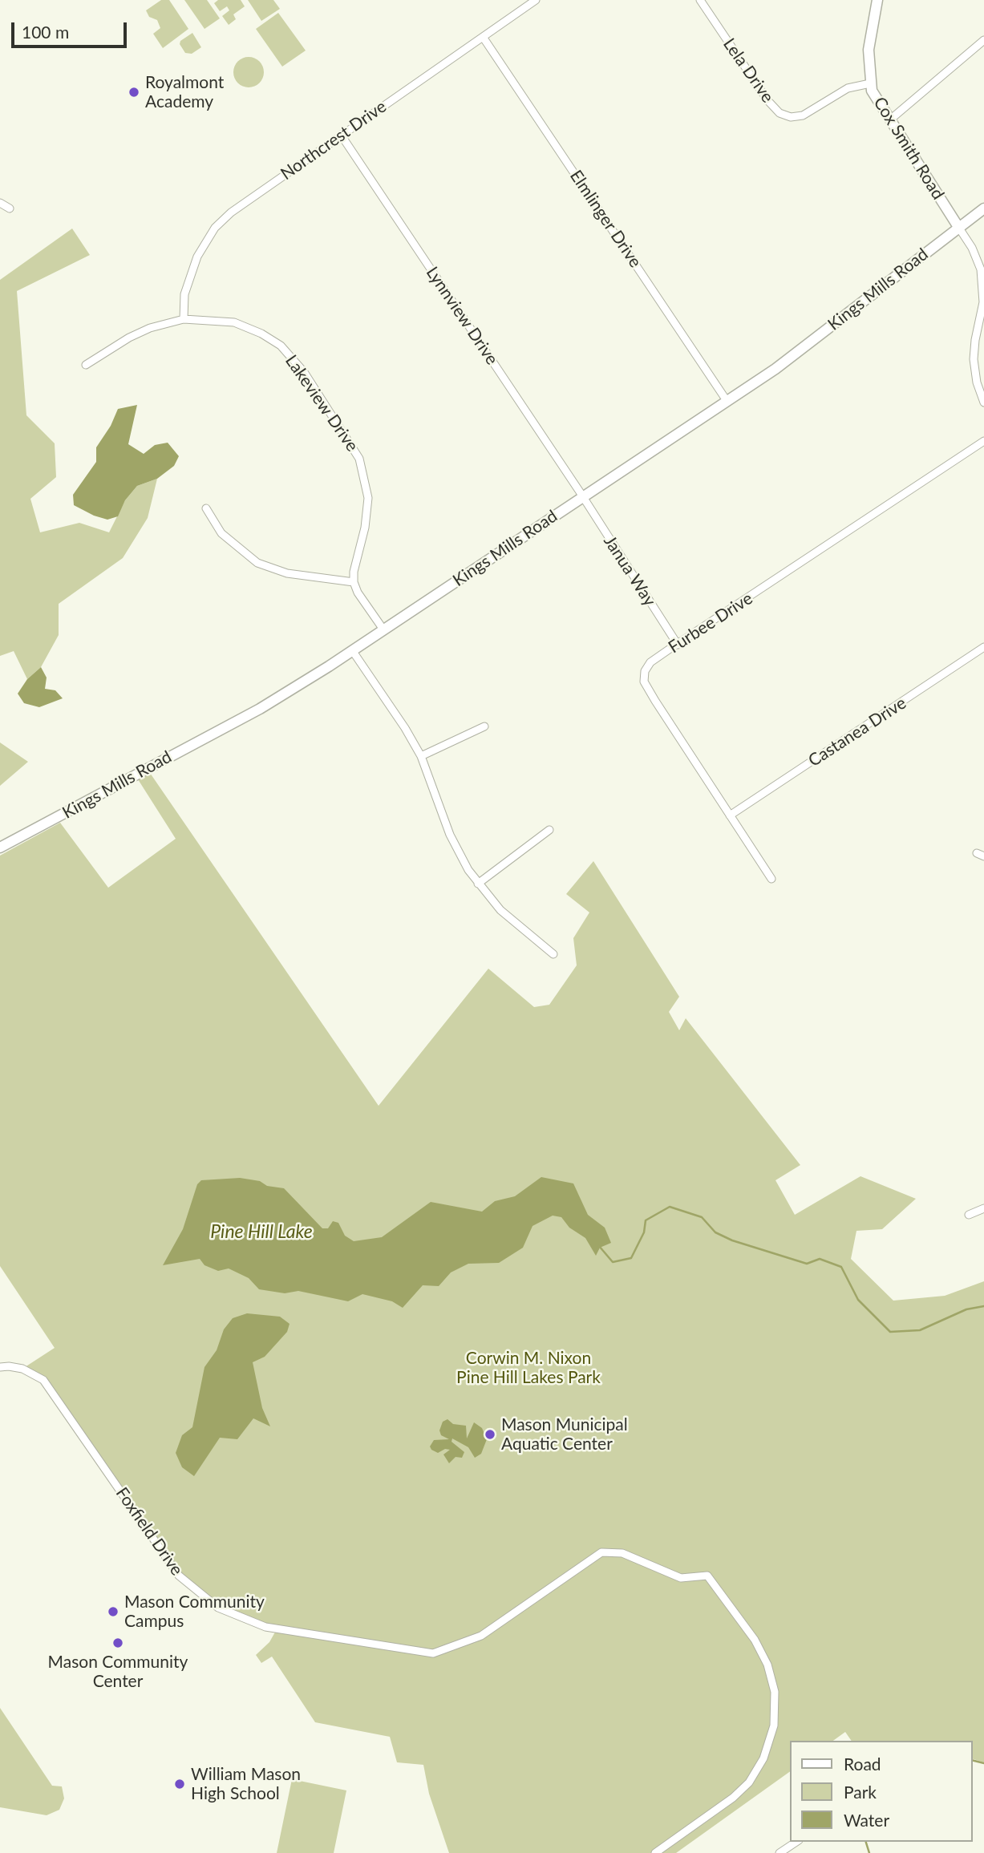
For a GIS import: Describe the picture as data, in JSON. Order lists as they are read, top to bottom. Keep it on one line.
{"streets":{"street":["Lela Drive","Northcrest Drive","Cox Smith Road","Elmlinger Drive","Kings Mills Road","Lynnview Drive","Lakeview Drive","Janua Way","Furbee Drive","Castanea Drive","Foxfield Drive"]},"crossings":[["Lela Drive","Cox Smith Road"],["Northcrest Drive","Elmlinger Drive"],["Northcrest Drive","Lynnview Drive"],["Northcrest Drive","Lakeview Drive"],["Cox Smith Road","Kings Mills Road"],["Elmlinger Drive","Kings Mills Road"],["Kings Mills Road","Lynnview Drive"],["Kings Mills Road","Janua Way"],["Lynnview Drive","Janua Way"],["Janua Way","Furbee Drive"],["Furbee Drive","Castanea Drive"]],"water":["Pine Hill Lake"],"parks":["Corwin M. Nixon Pine Hill Lakes Park"],"places":["Royalmont Academy","Mason Municipal Aquatic Center","Mason Community Campus","Mason Community Center","William Mason High School"],"legend":["Road","Park","Water"],"scale_bar":"100 m"}
